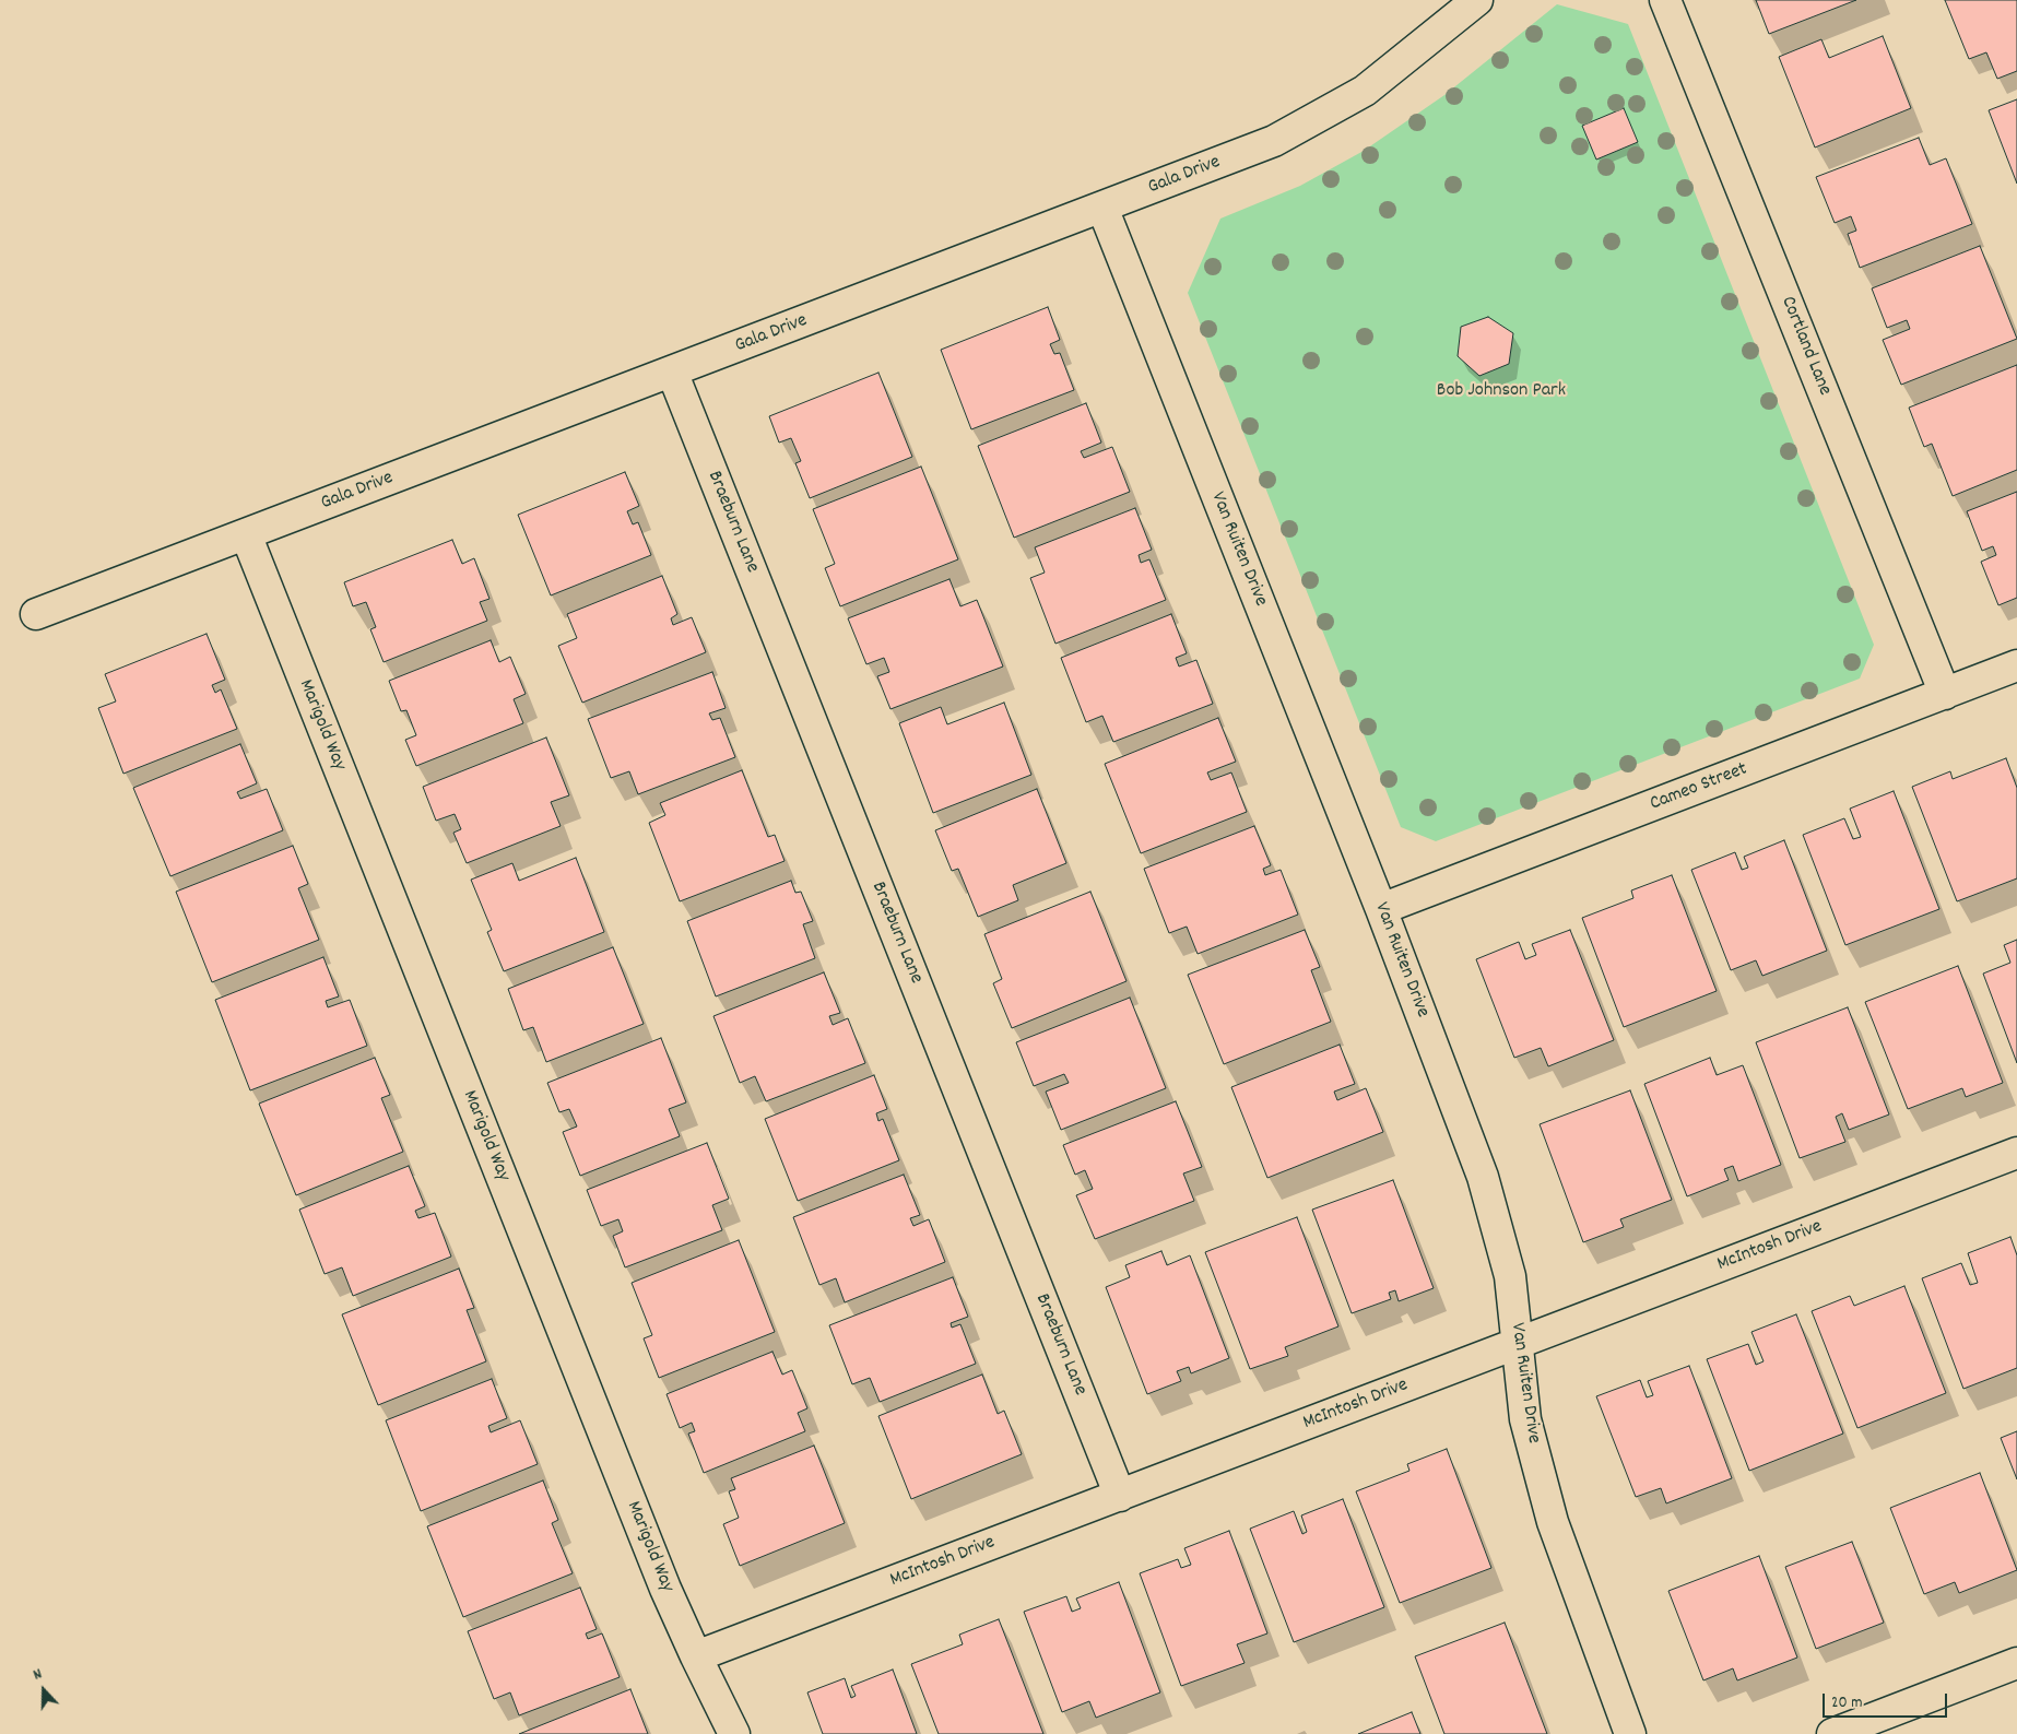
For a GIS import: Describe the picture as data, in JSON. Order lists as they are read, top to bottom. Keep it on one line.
{"streets":{"street":["Gala Drive","Cortland Lane","Braeburn Lane","Van Ruiten Drive","Marigold Way","Cameo Street","McIntosh Drive"]},"crossings":[["Gala Drive","Braeburn Lane"],["Gala Drive","Van Ruiten Drive"],["Gala Drive","Marigold Way"],["Cortland Lane","Cameo Street"],["Braeburn Lane","McIntosh Drive"],["Van Ruiten Drive","Cameo Street"],["Van Ruiten Drive","McIntosh Drive"],["Marigold Way","McIntosh Drive"]],"parks":["Bob Johnson Park"],"scale_bar":"20 m","north":"top"}
